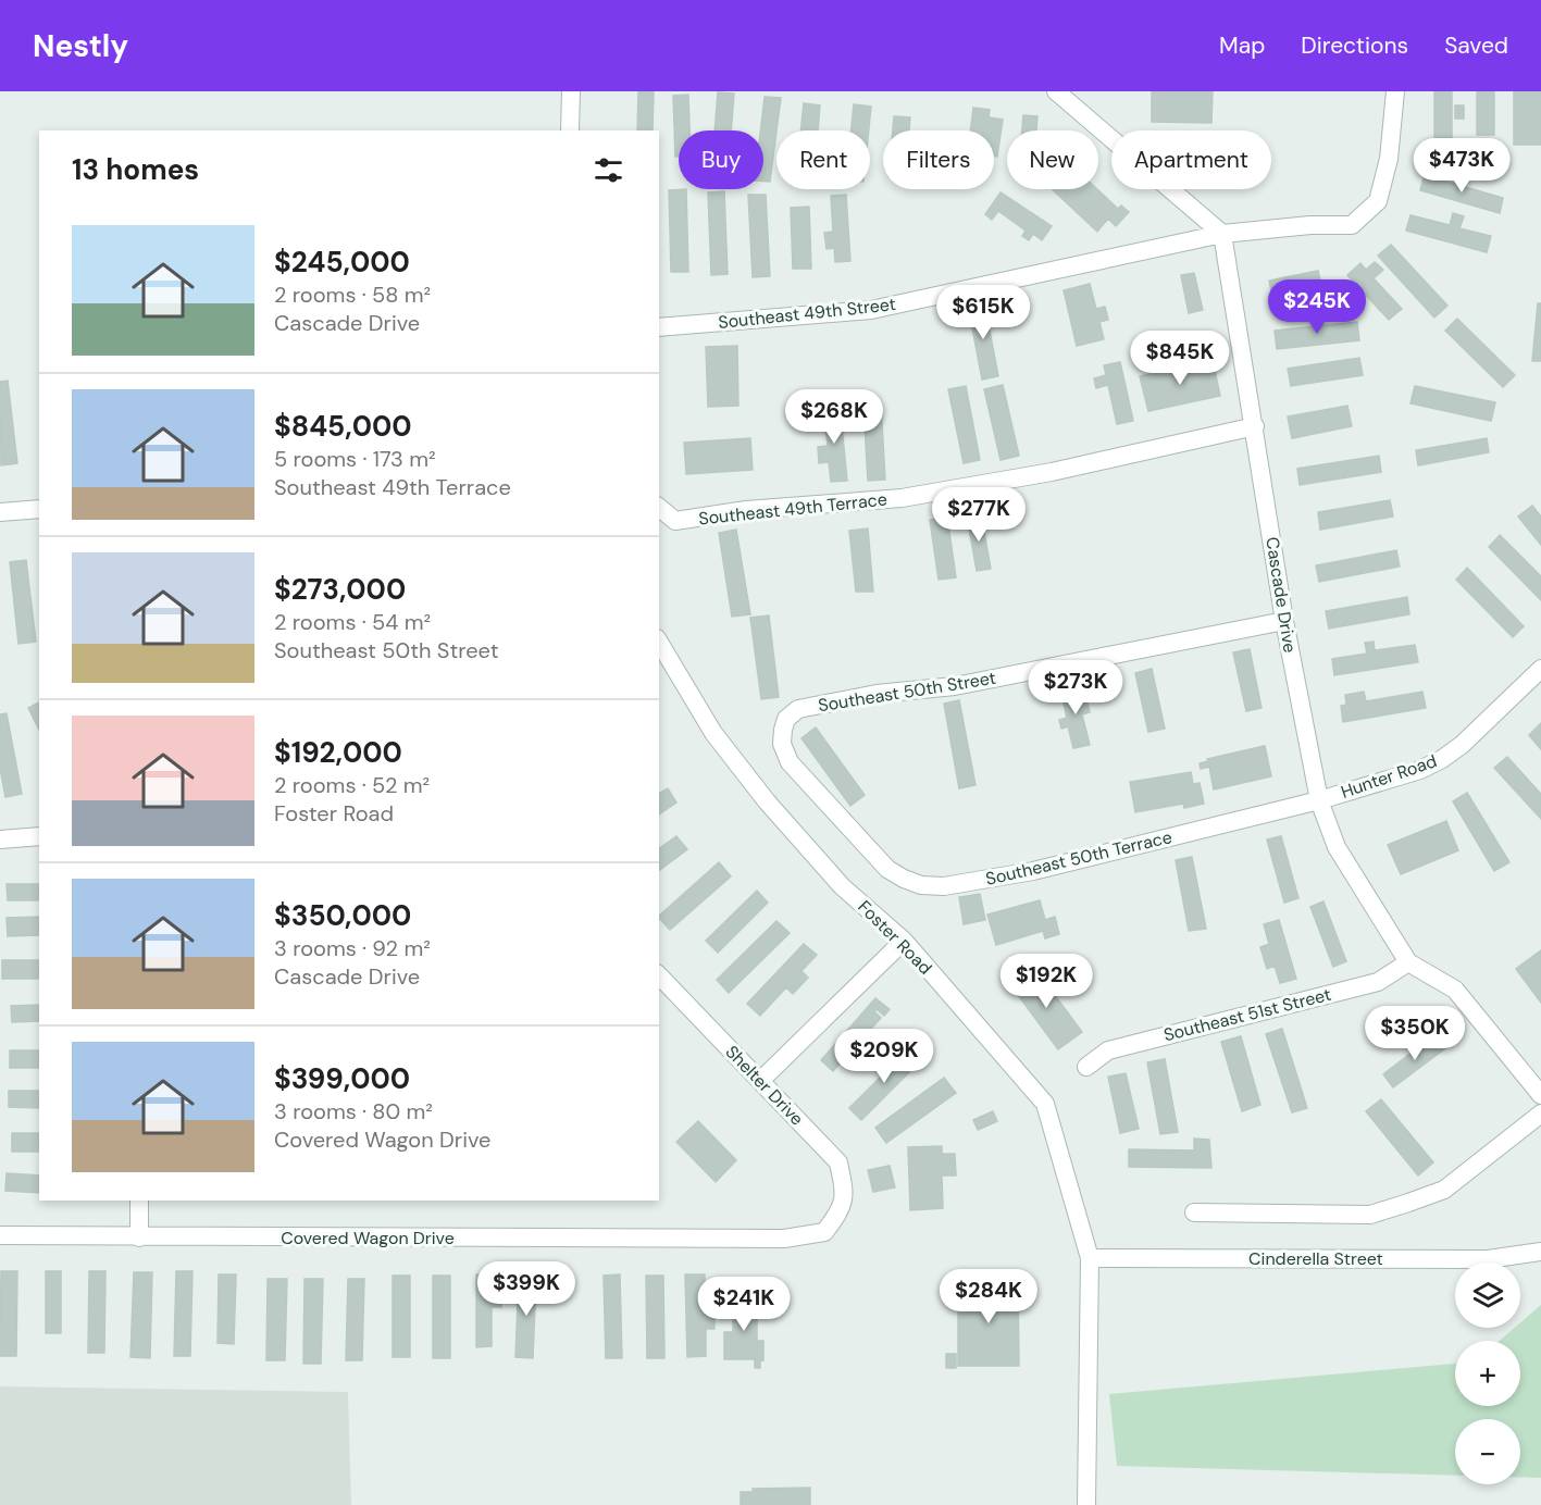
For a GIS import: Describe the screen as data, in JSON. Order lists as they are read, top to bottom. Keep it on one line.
{"streets":{"street":["Southeast 49th Street","Southeast 49th Terrace","Cascade Drive","Southeast 50th Street","Hunter Road","Southeast 50th Terrace","Foster Road","Southeast 51st Street","Shelter Drive","Covered Wagon Drive","Cinderella Street"]},"crossings":[["Southeast 49th Street","Cascade Drive"],["Southeast 49th Terrace","Cascade Drive"],["Cascade Drive","Southeast 50th Street"],["Cascade Drive","Hunter Road"],["Cascade Drive","Southeast 50th Terrace"],["Cascade Drive","Southeast 51st Street"],["Southeast 50th Street","Southeast 50th Terrace"],["Hunter Road","Southeast 50th Terrace"],["Foster Road","Cinderella Street"],["Shelter Drive","Covered Wagon Drive"]],"page":{"header":"Nestly","nav":["Map","Directions","Saved"],"chip":["Buy","Rent","Filters","New","Apartment"],"heading":"13 homes","price":["$473K","$245K","$615K","$845K","$268K","$277K","$273K","$192K","$350K","$209K","$399K","$284K","$241K"],"list":[{"name":"$245,000","note":"2 rooms · 58 m² · Cascade Drive"},{"name":"$845,000","note":"5 rooms · 173 m² · Southeast 49th Terrace"},{"name":"$273,000","note":"2 rooms · 54 m² · Southeast 50th Street"},{"name":"$192,000","note":"2 rooms · 52 m² · Foster Road"},{"name":"$350,000","note":"3 rooms · 92 m² · Cascade Drive"},{"name":"$399,000","note":"3 rooms · 80 m² · Covered Wagon Drive"}],"map_buttons":["+","−"]}}
